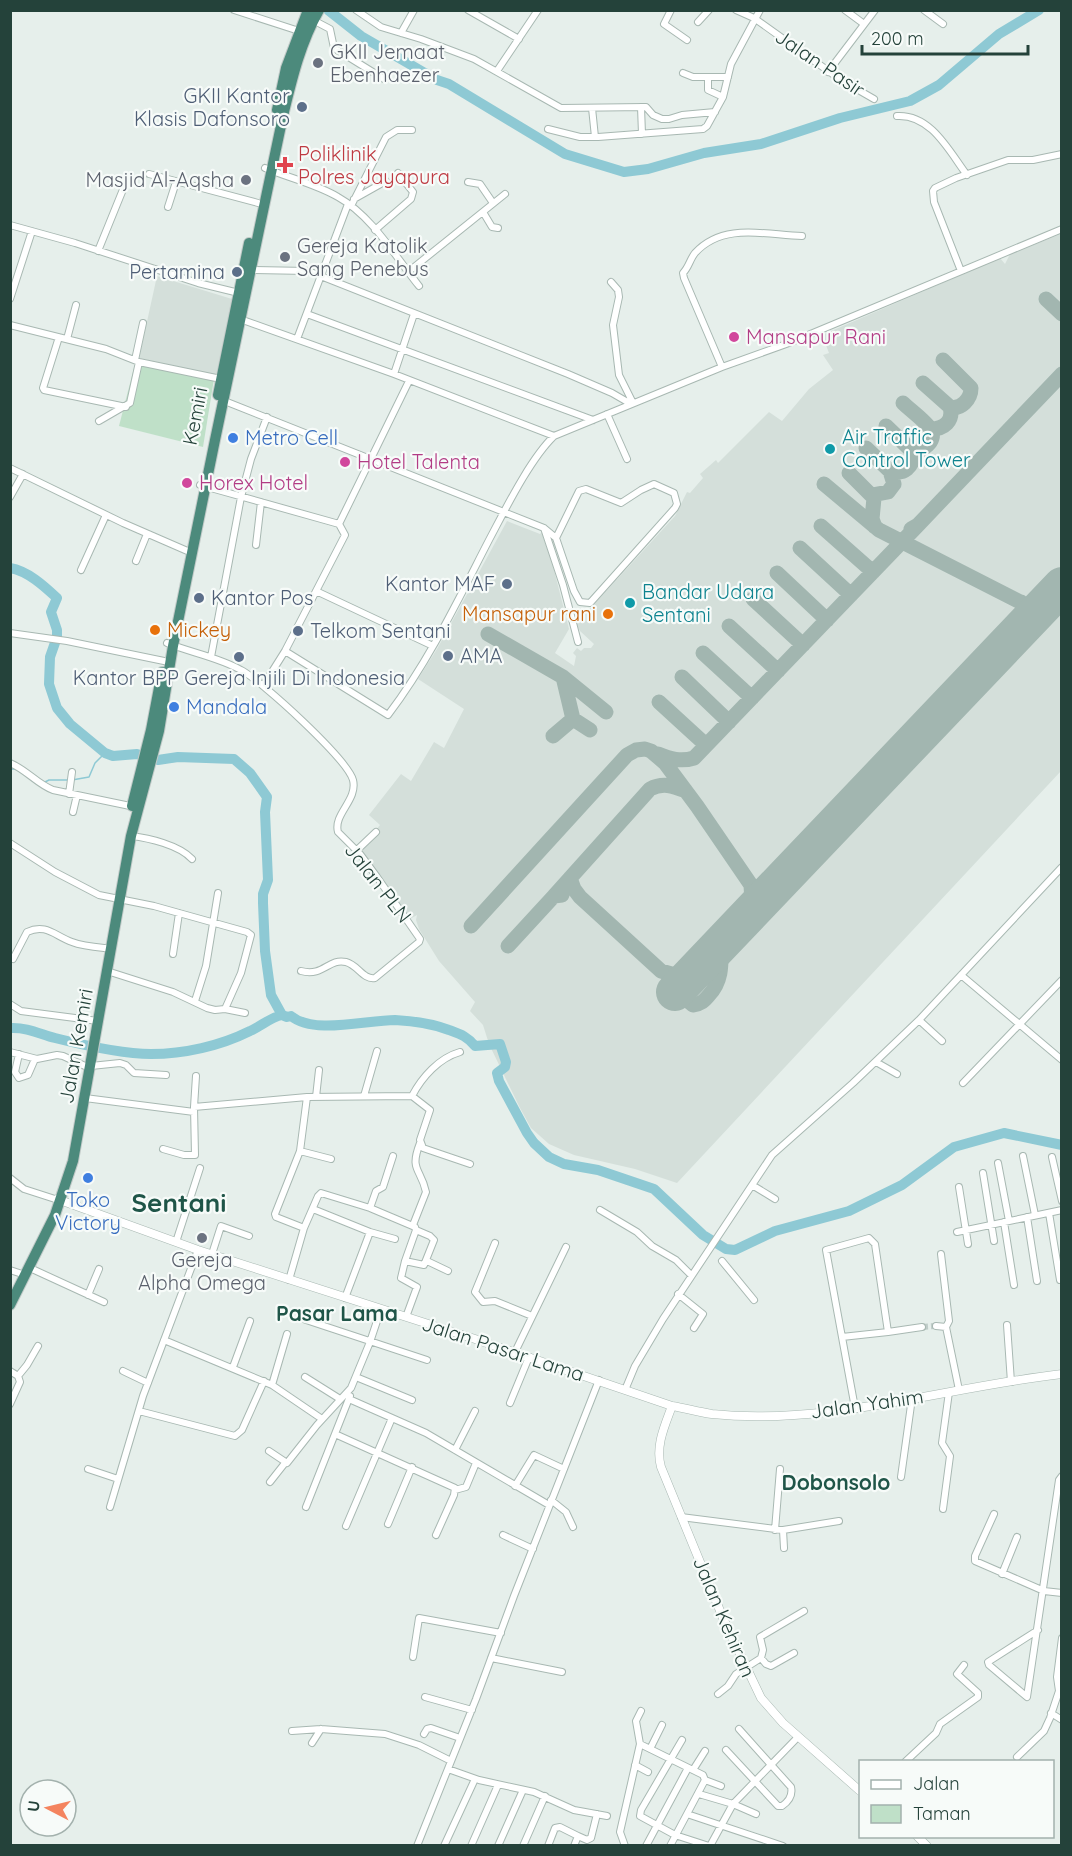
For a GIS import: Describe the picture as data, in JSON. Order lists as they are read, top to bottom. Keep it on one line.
{"streets":{"highway":["Kemiri","Jalan Kemiri"],"street":["Jalan Pasir","Jalan PLN","Jalan Pasar Lama","Jalan Yahim","Jalan Kehiran"]},"crossings":[["Kemiri","Jalan PLN"],["Kemiri","Jalan Kemiri"],["Jalan Kemiri","Jalan Pasar Lama"],["Jalan Pasar Lama","Jalan Yahim"],["Jalan Pasar Lama","Jalan Kehiran"],["Jalan Yahim","Jalan Kehiran"]],"districts":["Sentani","Pasar Lama","Dobonsolo"],"places":{"other":["GKII Jemaat Ebenhaezer","GKII Kantor Klasis Dafonsoro","Masjid Al-Aqsha","Gereja Katolik Sang Penebus","Pertamina","Mansapur Rani","Metro Cell","Air Traffic Control Tower","Hotel Talenta","Horex Hotel","Kantor MAF","Kantor Pos","Bandar Udara Sentani","Mansapur rani","Mickey","Telkom Sentani","AMA","Kantor BPP Gereja Injili Di Indonesia","Mandala","Toko Victory","Gereja Alpha Omega"],"health":["Poliklinik Polres Jayapura"]},"legend":["Jalan","Taman"],"scale_bar":"200 m","north":"left"}
